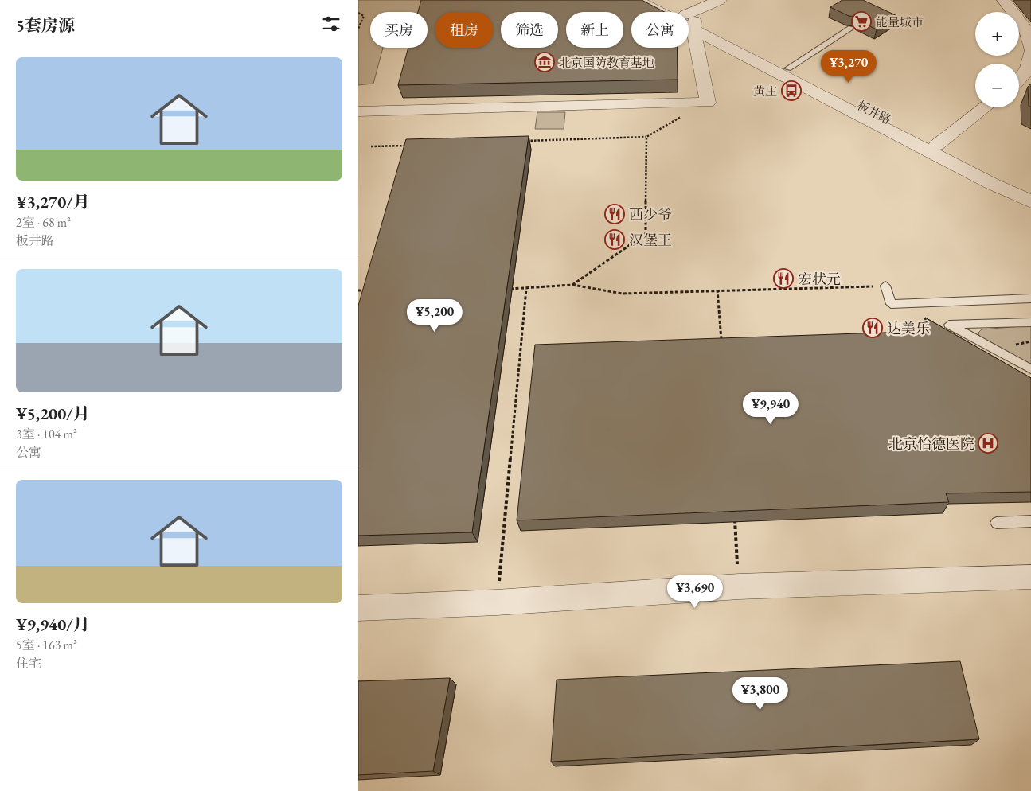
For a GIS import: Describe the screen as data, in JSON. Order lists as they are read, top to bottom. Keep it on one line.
{"streets":{"street":["板井路"]},"places":{"supermarket":["能量城市"],"museum":["北京国防教育基地"],"bus stop":["黄庄"],"restaurant":["西少爷","汉堡王","宏状元","达美乐"],"hospital":["北京怡德医院"]},"page":{"heading":"5套房源","map_buttons":["+","−"],"chip":["买房","租房","筛选","新上","公寓"],"list":[{"name":"¥3,270/月","note":"2室 · 68 m² · 板井路"},{"name":"¥5,200/月","note":"3室 · 104 m² · 公寓"},{"name":"¥9,940/月","note":"5室 · 163 m² · 住宅"}],"price":["¥3,270","¥5,200","¥9,940","¥3,690","¥3,800"]}}
